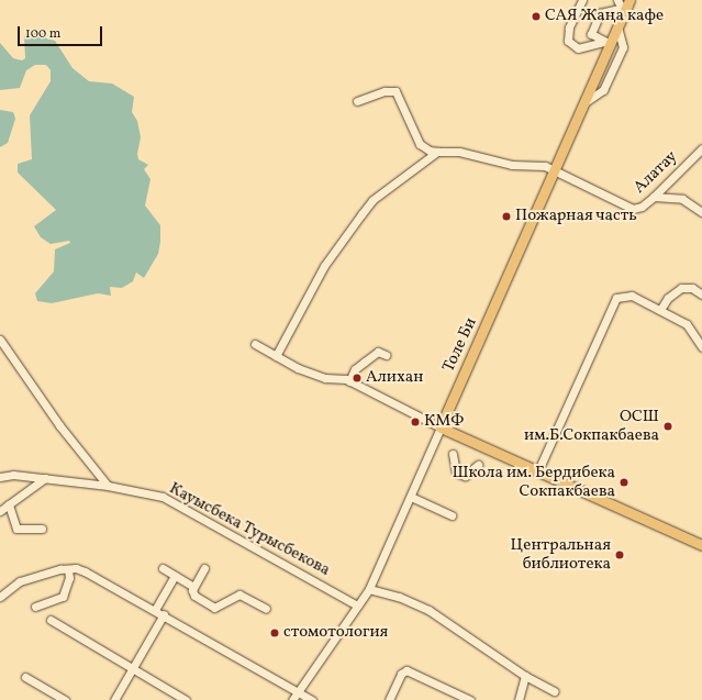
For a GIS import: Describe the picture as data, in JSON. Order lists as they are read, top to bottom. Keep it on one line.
{"streets":{"main road":["Толе Би"],"street":["Алатау","Кауысбека Турысбекова"]},"crossings":[["Алатау","Толе Би"],["Толе Би","Кауысбека Турысбекова"]],"places":["САЯ Жаңа кафе","Пожарная часть","Алихан","КМФ","ОСШ им.Б.Сокпакбаева","Школа им. Бердибека Сокпакбаева","Центральная библиотека","стомотология"],"scale_bar":"100 m"}
